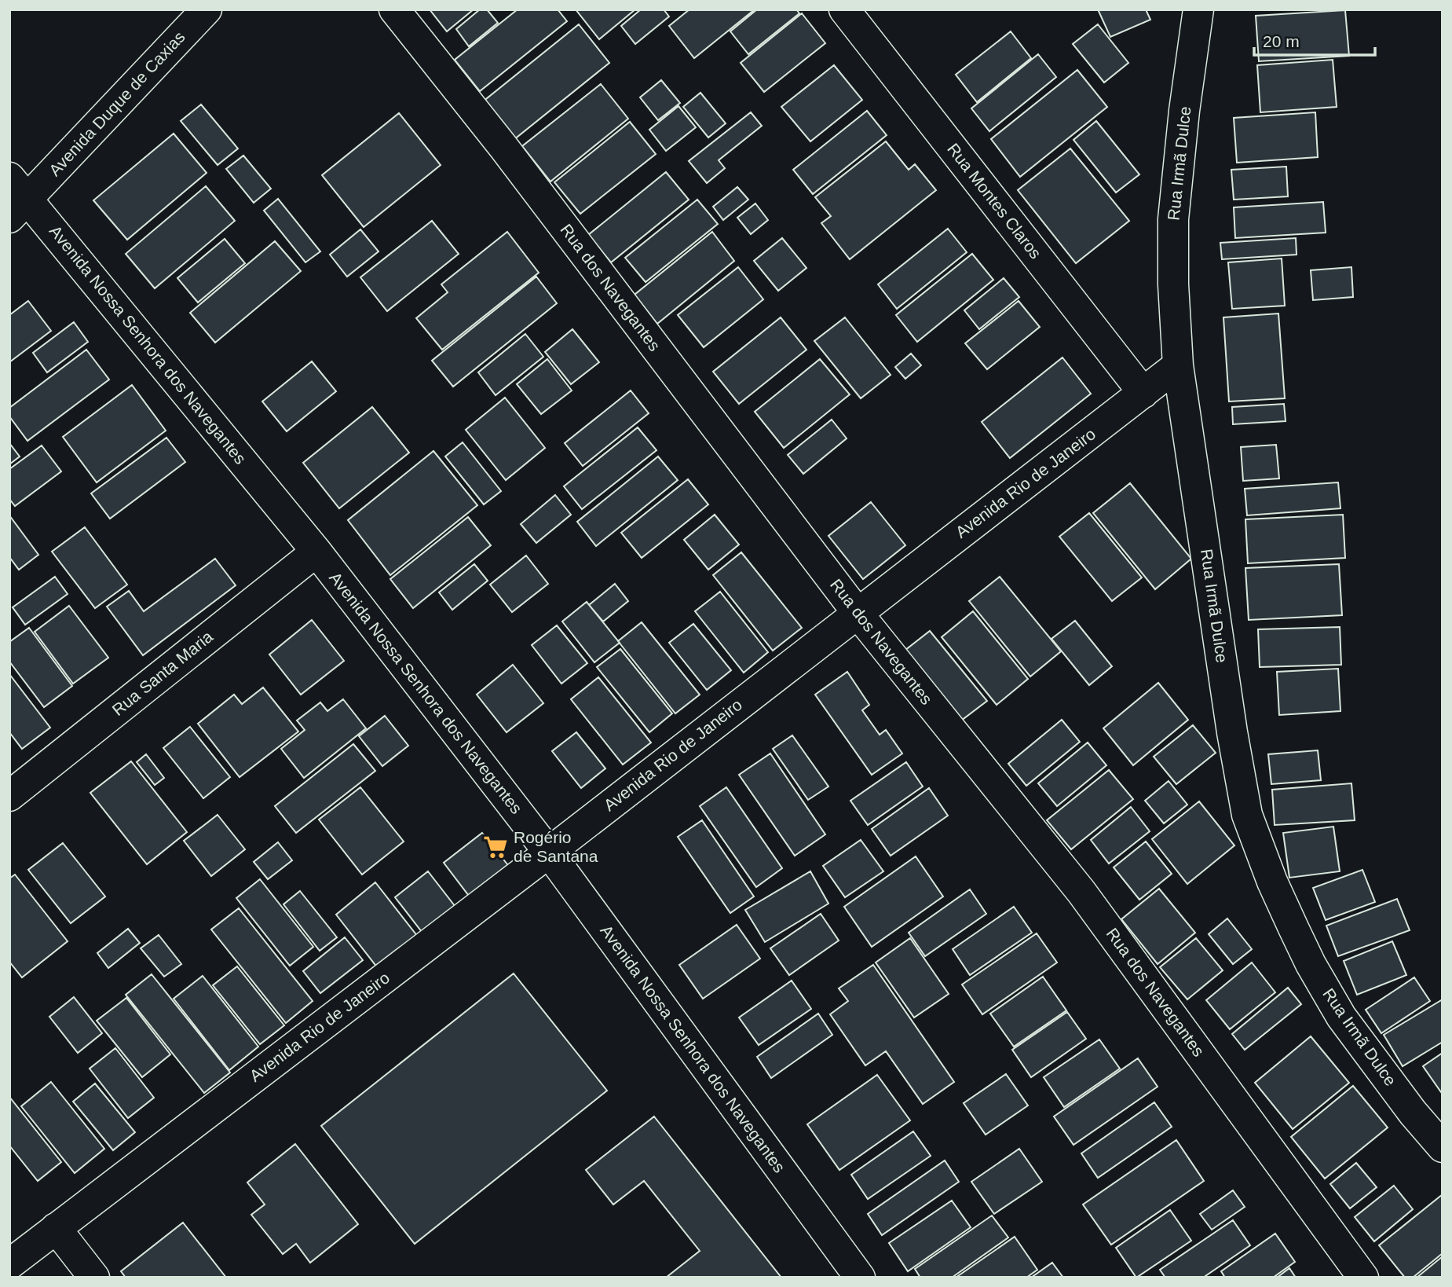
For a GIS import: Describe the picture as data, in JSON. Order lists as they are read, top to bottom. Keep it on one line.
{"streets":{"street":["Avenida Duque de Caxias","Rua Irmã Dulce","Rua Montes Claros","Rua dos Navegantes","Avenida Nossa Senhora dos Navegantes","Avenida Rio de Janeiro","Rua Santa Maria"]},"crossings":[["Avenida Duque de Caxias","Avenida Nossa Senhora dos Navegantes"],["Rua Irmã Dulce","Avenida Rio de Janeiro"],["Rua Montes Claros","Avenida Rio de Janeiro"],["Rua dos Navegantes","Avenida Rio de Janeiro"],["Avenida Nossa Senhora dos Navegantes","Avenida Rio de Janeiro"],["Avenida Nossa Senhora dos Navegantes","Rua Santa Maria"]],"places":{"supermarket":["Rogério de Santana"]},"scale_bar":"20 m"}
